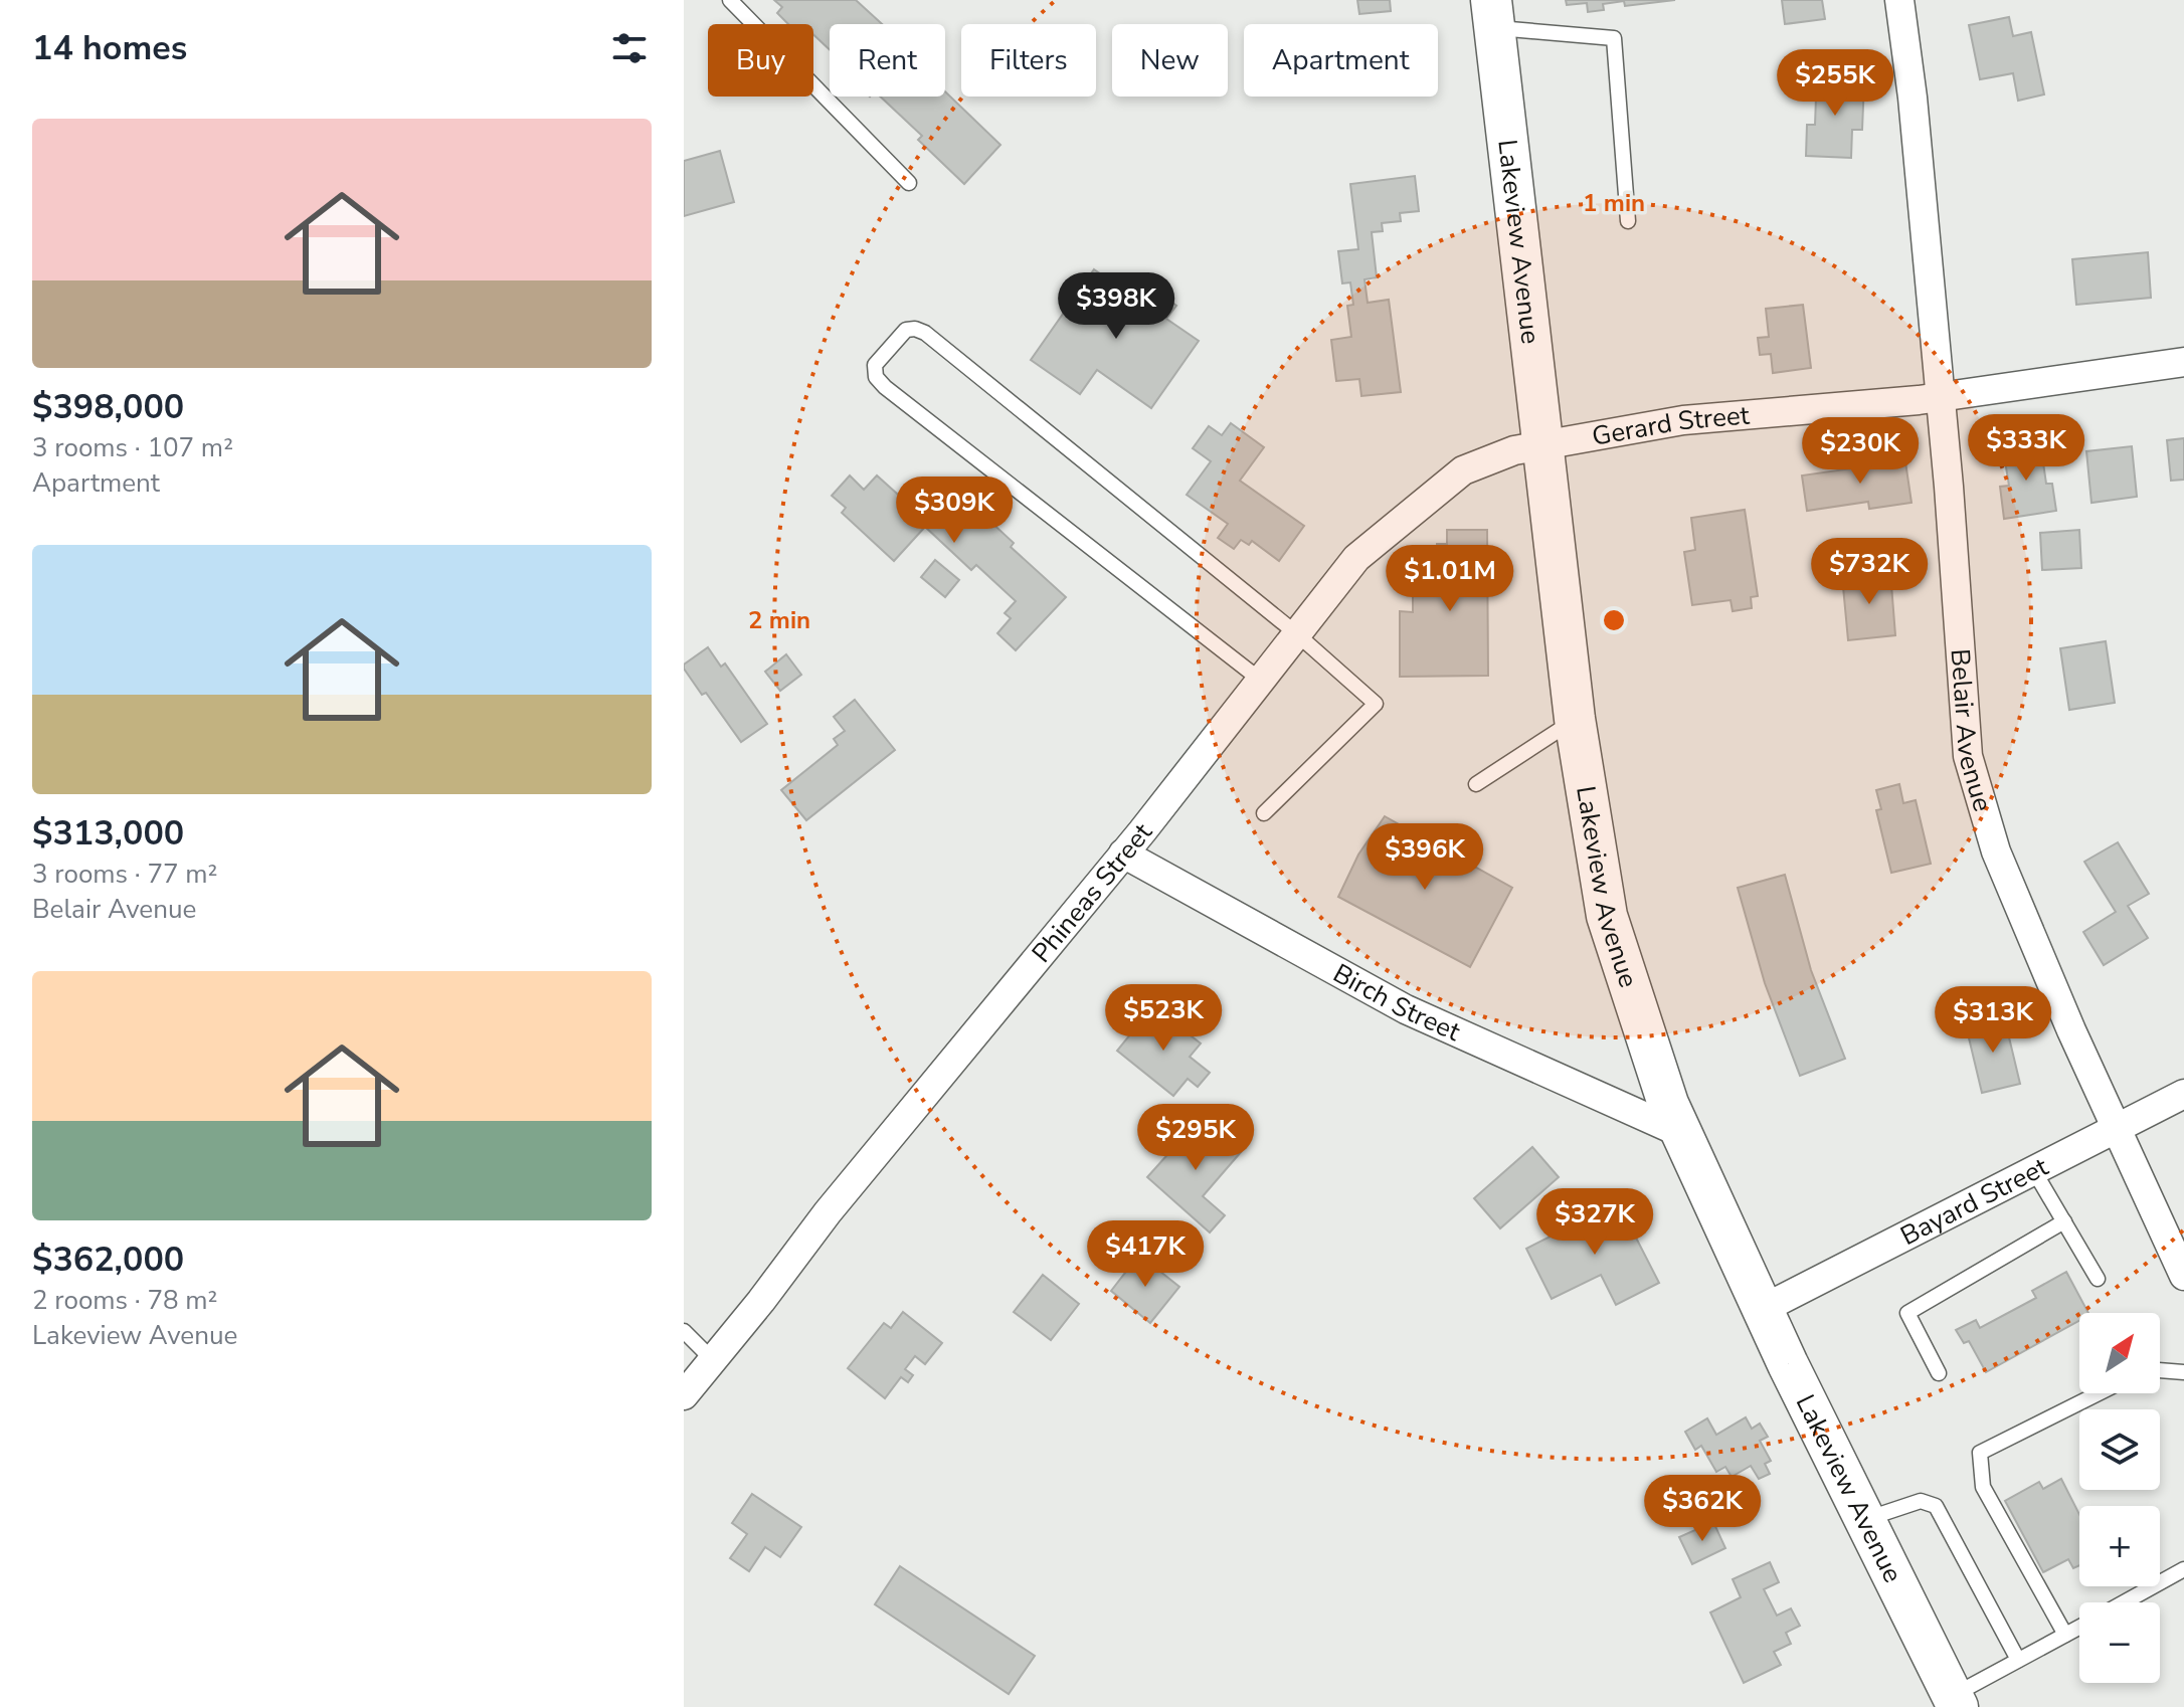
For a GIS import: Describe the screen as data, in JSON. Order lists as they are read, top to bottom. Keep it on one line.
{"streets":{"main road":["Lakeview Avenue"],"street":["Gerard Street","Belair Avenue","Phineas Street","Birch Street","Bayard Street"]},"crossings":[["Lakeview Avenue","Gerard Street"],["Lakeview Avenue","Phineas Street"],["Lakeview Avenue","Birch Street"],["Lakeview Avenue","Bayard Street"],["Gerard Street","Belair Avenue"],["Gerard Street","Phineas Street"],["Belair Avenue","Bayard Street"],["Phineas Street","Birch Street"]],"north":"top right","page":{"heading":"14 homes","chip":["Buy","Rent","Filters","New","Apartment"],"price":["$255K","$398K","$333K","$230K","$309K","$732K","$1.01M","$396K","$523K","$313K","$295K","$327K","$417K","$362K"],"list":[{"name":"$398,000","note":"3 rooms · 107 m² · Apartment"},{"name":"$313,000","note":"3 rooms · 77 m² · Belair Avenue"},{"name":"$362,000","note":"2 rooms · 78 m² · Lakeview Avenue"}],"map_buttons":["+","−"]},"rings":["1 min","2 min"]}
